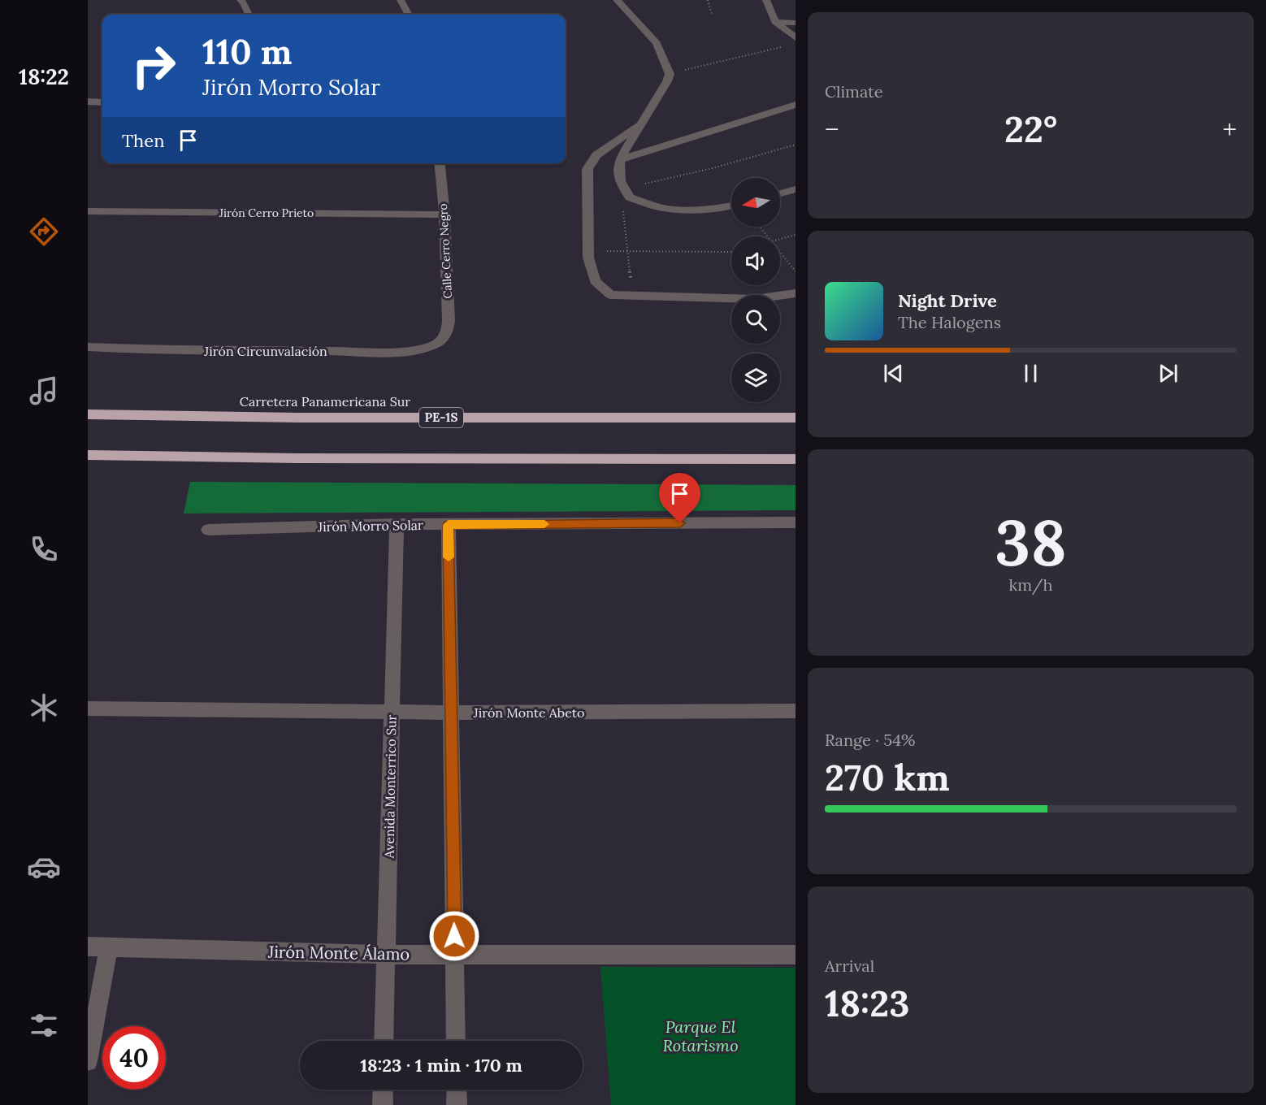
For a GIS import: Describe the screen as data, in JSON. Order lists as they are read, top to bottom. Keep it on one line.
{"streets":{"highway":["Carretera Panamericana Sur","PE-1S"],"street":["Jirón Cerro Prieto","Calle Cerro Negro","Jirón Circunvalación","Jirón Morro Solar","Jirón Monte Abeto","Avenida Monterrico Sur","Jirón Monte Álamo"]},"crossings":[["Jirón Cerro Prieto","Calle Cerro Negro"],["Calle Cerro Negro","Jirón Circunvalación"],["Jirón Morro Solar","Avenida Monterrico Sur"],["Jirón Monte Abeto","Avenida Monterrico Sur"],["Avenida Monterrico Sur","Jirón Monte Álamo"]],"parks":["Parque El Rotarismo"],"north":"left","page":{"tabs":"18:22","tile":["Climate",["38","km/h"],["Range · 54%","270 km"],["Arrival","18:23"]],"turn":["110 m","Jirón Morro Solar"],"heat":["−","22°","+"],"then":"Then","song":["Night Drive","The Halogens"],"limit":"40","trip":"18:23 · 1 min · 170 m"}}
